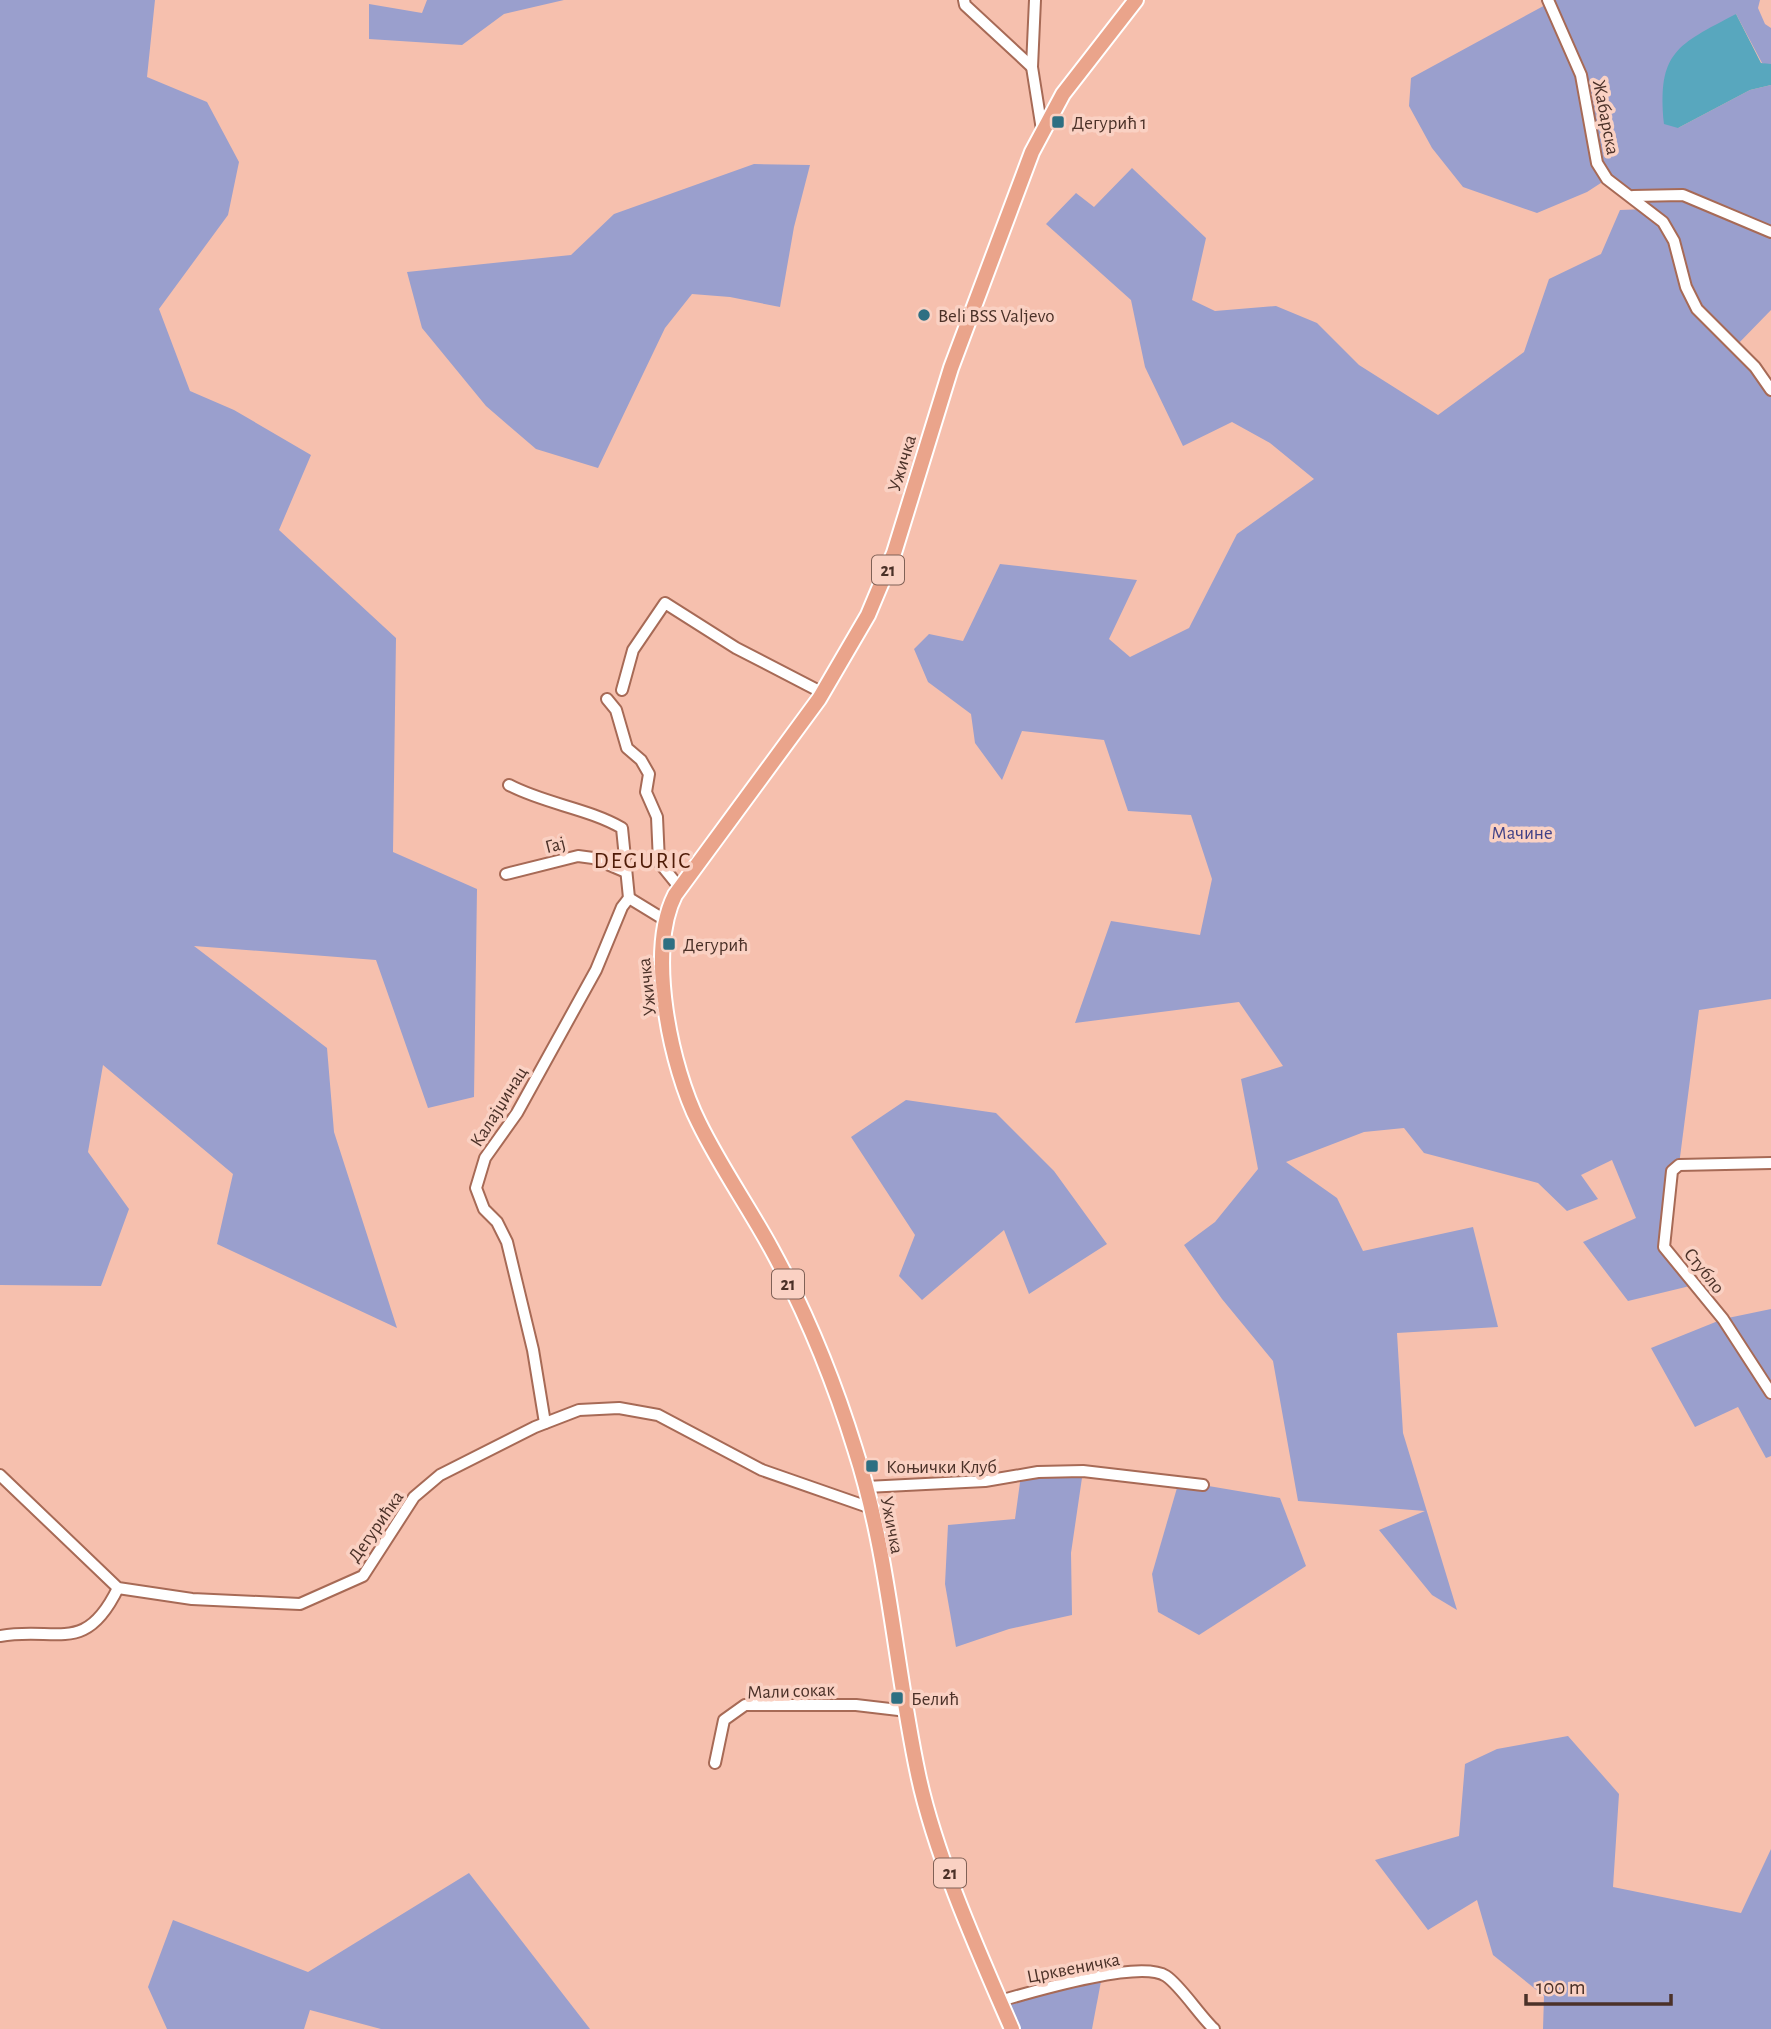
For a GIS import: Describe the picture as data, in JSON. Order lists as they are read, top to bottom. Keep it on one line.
{"streets":{"main road":["Ужичка","21"],"street":["Жабарска","Гај","Калајџинац","Стубло","Дегурићка","Мали сокак","Црквеничка"]},"crossings":[["Ужичка","Дегурићка"],["Ужичка","Мали сокак"],["Ужичка","Црквеничка"],["Калајџинац","Дегурићка"]],"districts":["DEGURIC"],"parks":["Мачине"],"places":{"transit":["Дегурић 1","Дегурић","Коњички Клуб","Белић"],"other":["Beli BSS Valjevo"]},"scale_bar":"100 m"}
